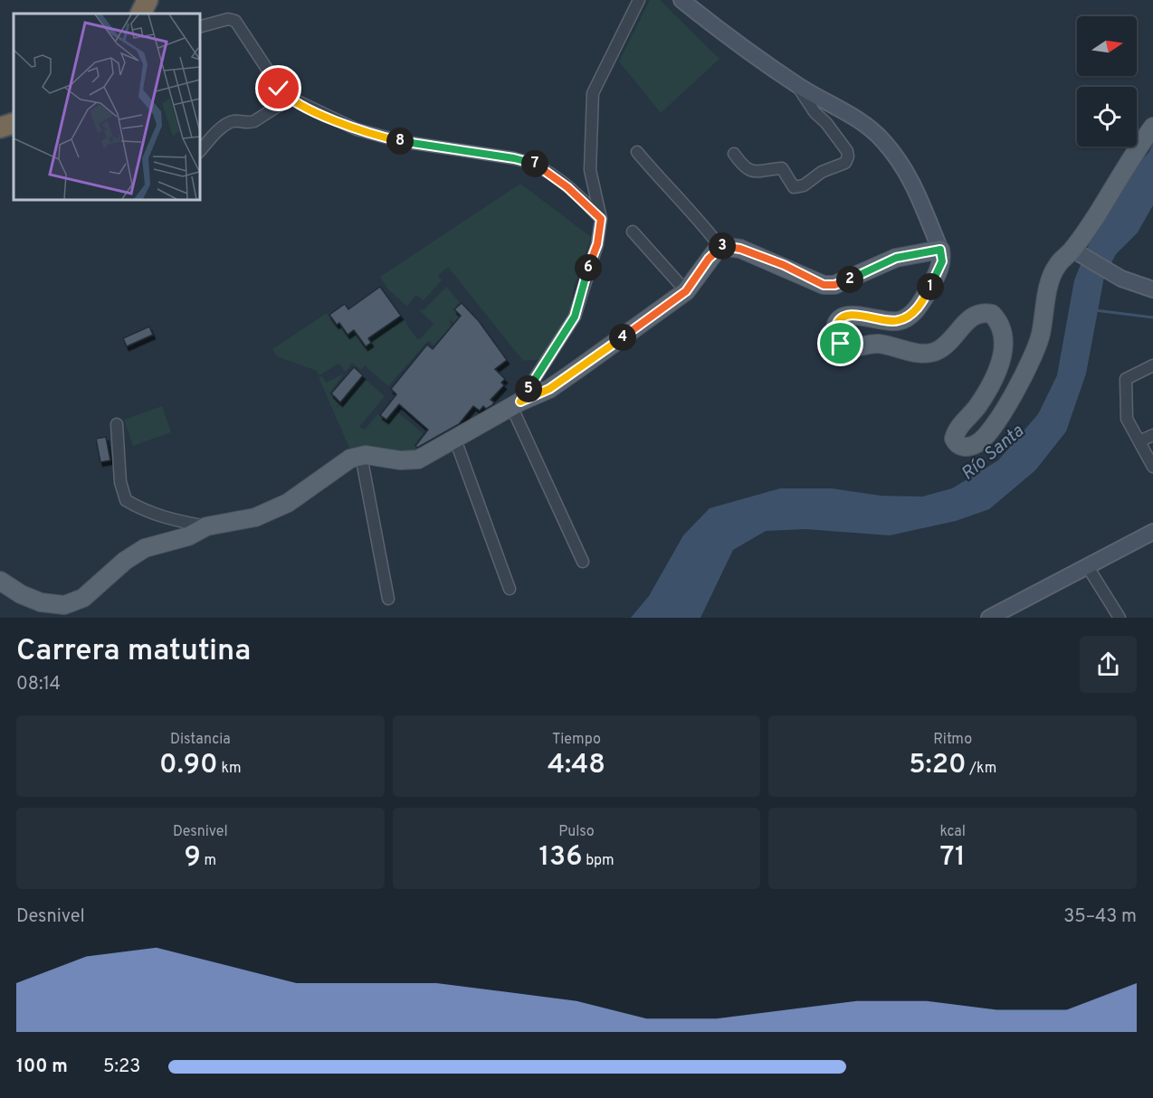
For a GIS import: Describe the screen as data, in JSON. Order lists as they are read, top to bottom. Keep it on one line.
{"water":["Río Santa"],"north":"right","page":{"pins":["8","7","3","6","2","1","4","5"],"heading":["Carrera matutina","08:14"],"stats":[["Distancia","0.90 km"],["Tiempo","4:48"],["Ritmo","5:20 /km"],["Desnivel","9 m"],["Pulso","136 bpm"],["kcal","71"]],"chart":["Desnivel","35–43 m"],"list":[{"name":"100 m","note":"5:23"}]}}
